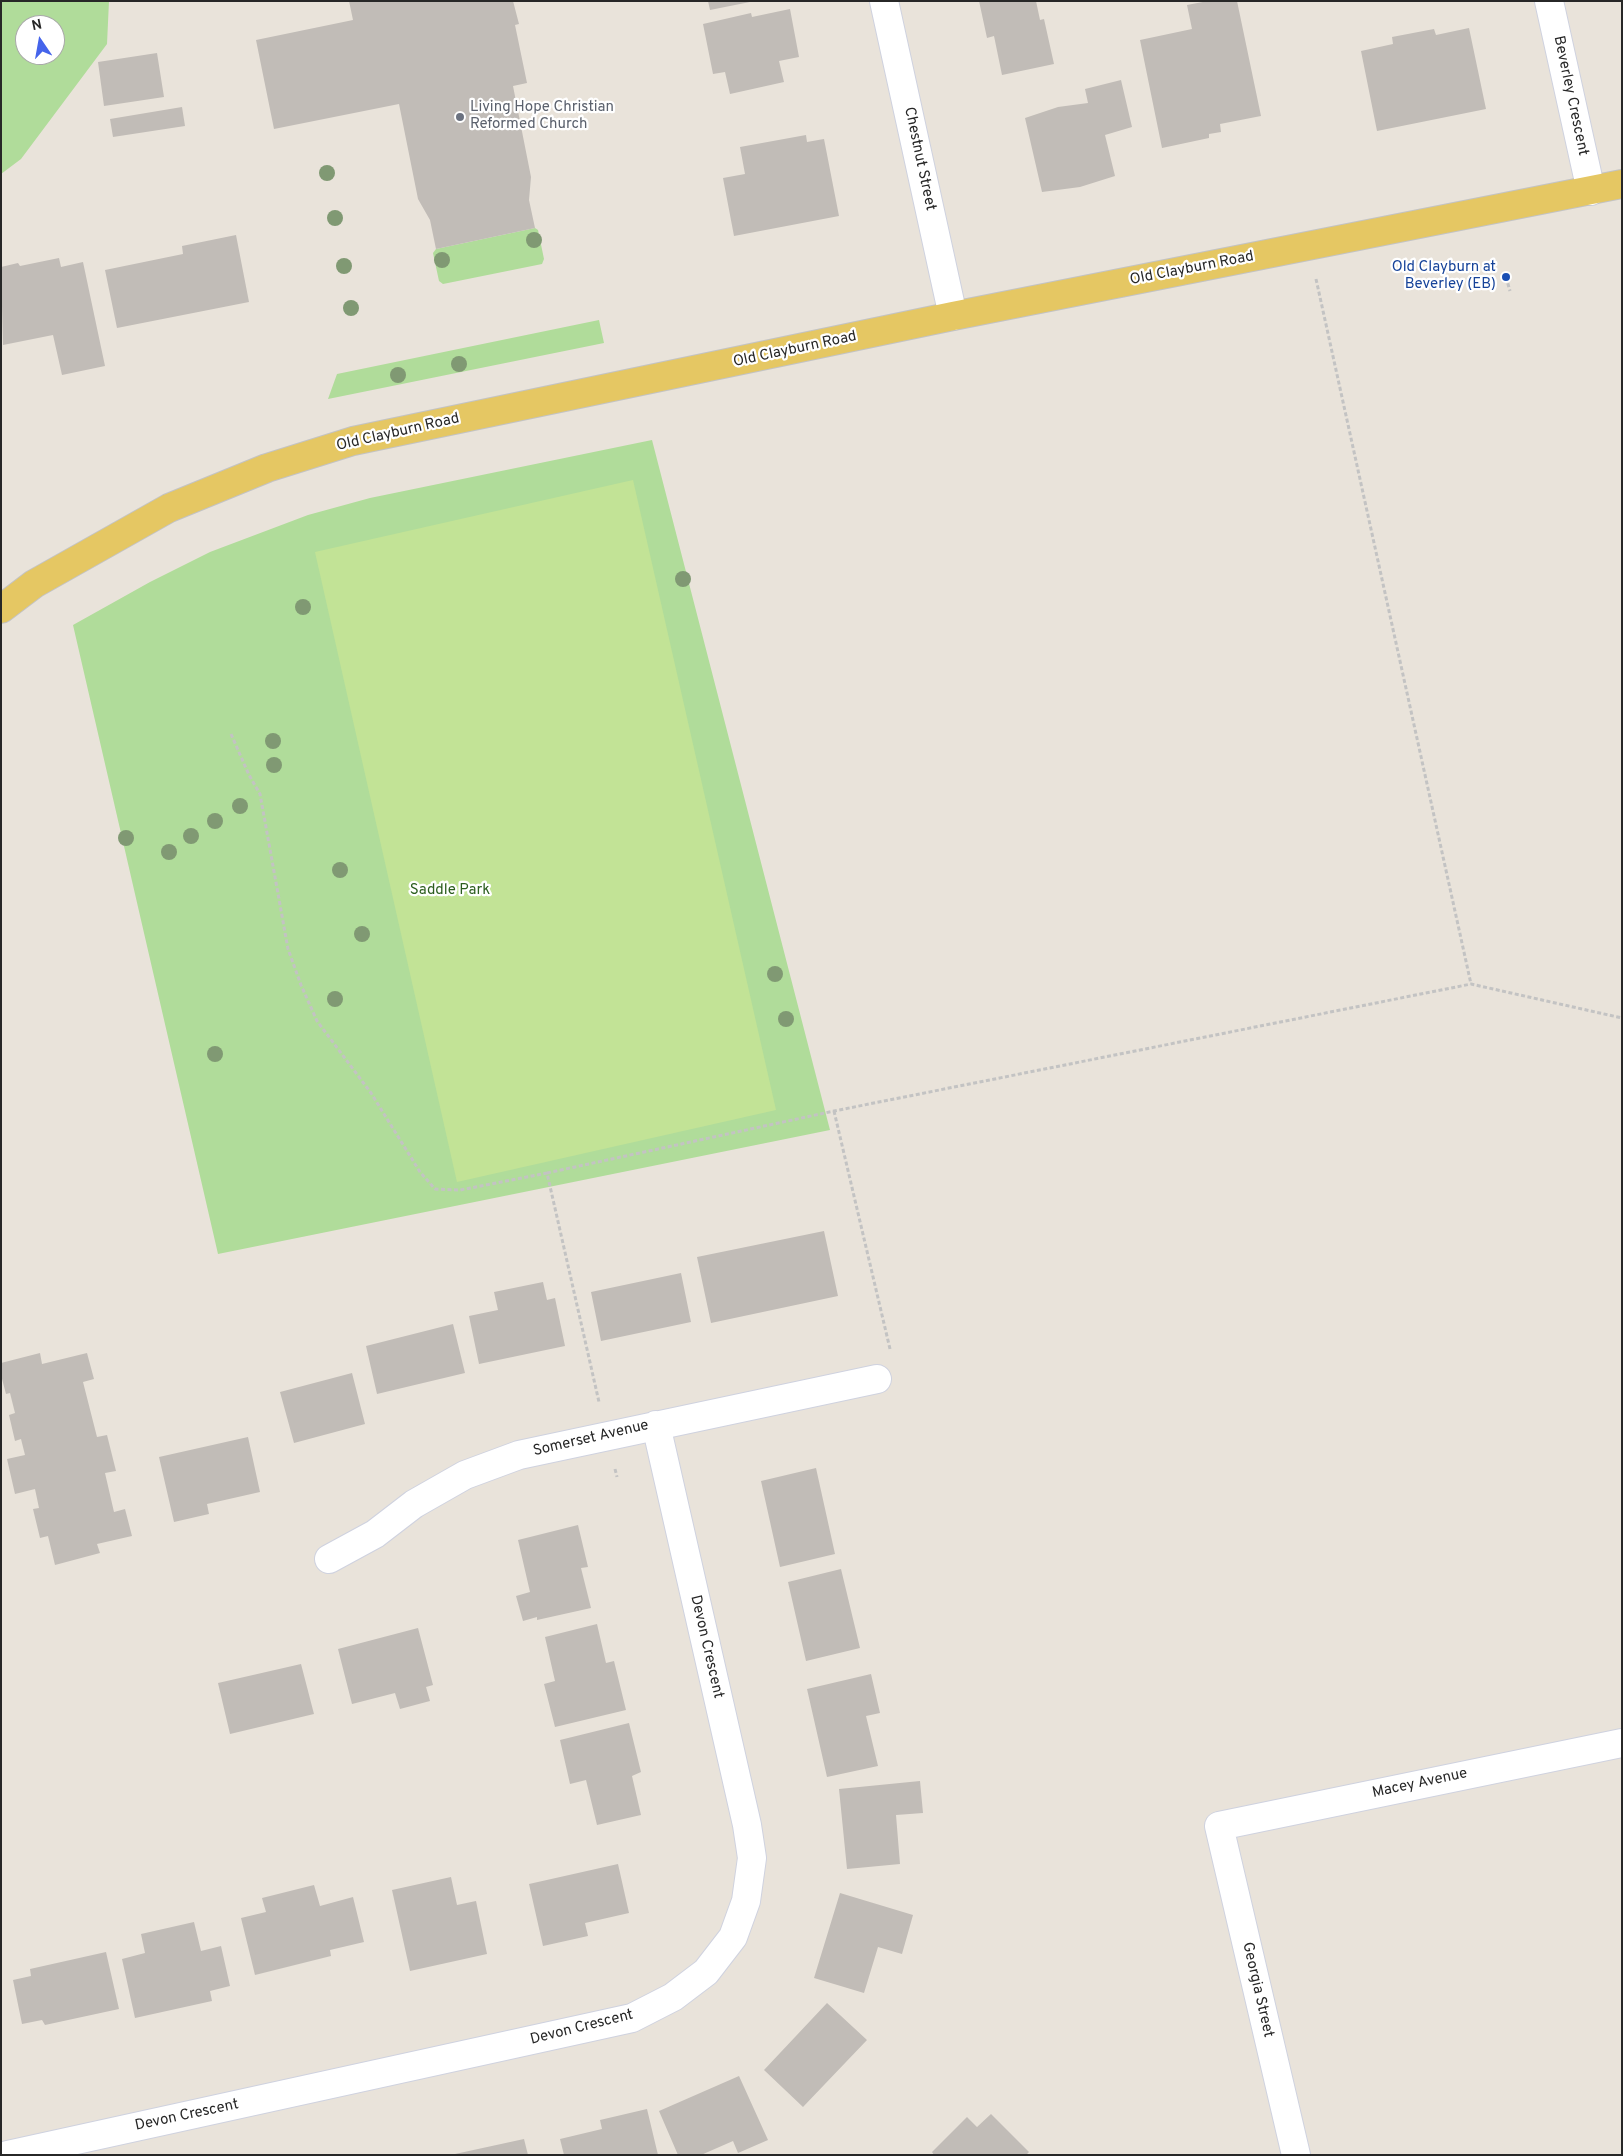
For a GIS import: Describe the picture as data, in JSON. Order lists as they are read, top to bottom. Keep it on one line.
{"streets":{"main road":["Old Clayburn Road"],"street":["Beverley Crescent","Chestnut Street","Somerset Avenue","Devon Crescent","Macey Avenue","Georgia Street"]},"crossings":[["Beverley Crescent","Old Clayburn Road"],["Chestnut Street","Old Clayburn Road"],["Somerset Avenue","Devon Crescent"],["Macey Avenue","Georgia Street"]],"parks":["Saddle Park"],"places":["Living Hope Christian Reformed Church","Old Clayburn at Beverley (EB)"],"north":"top"}
